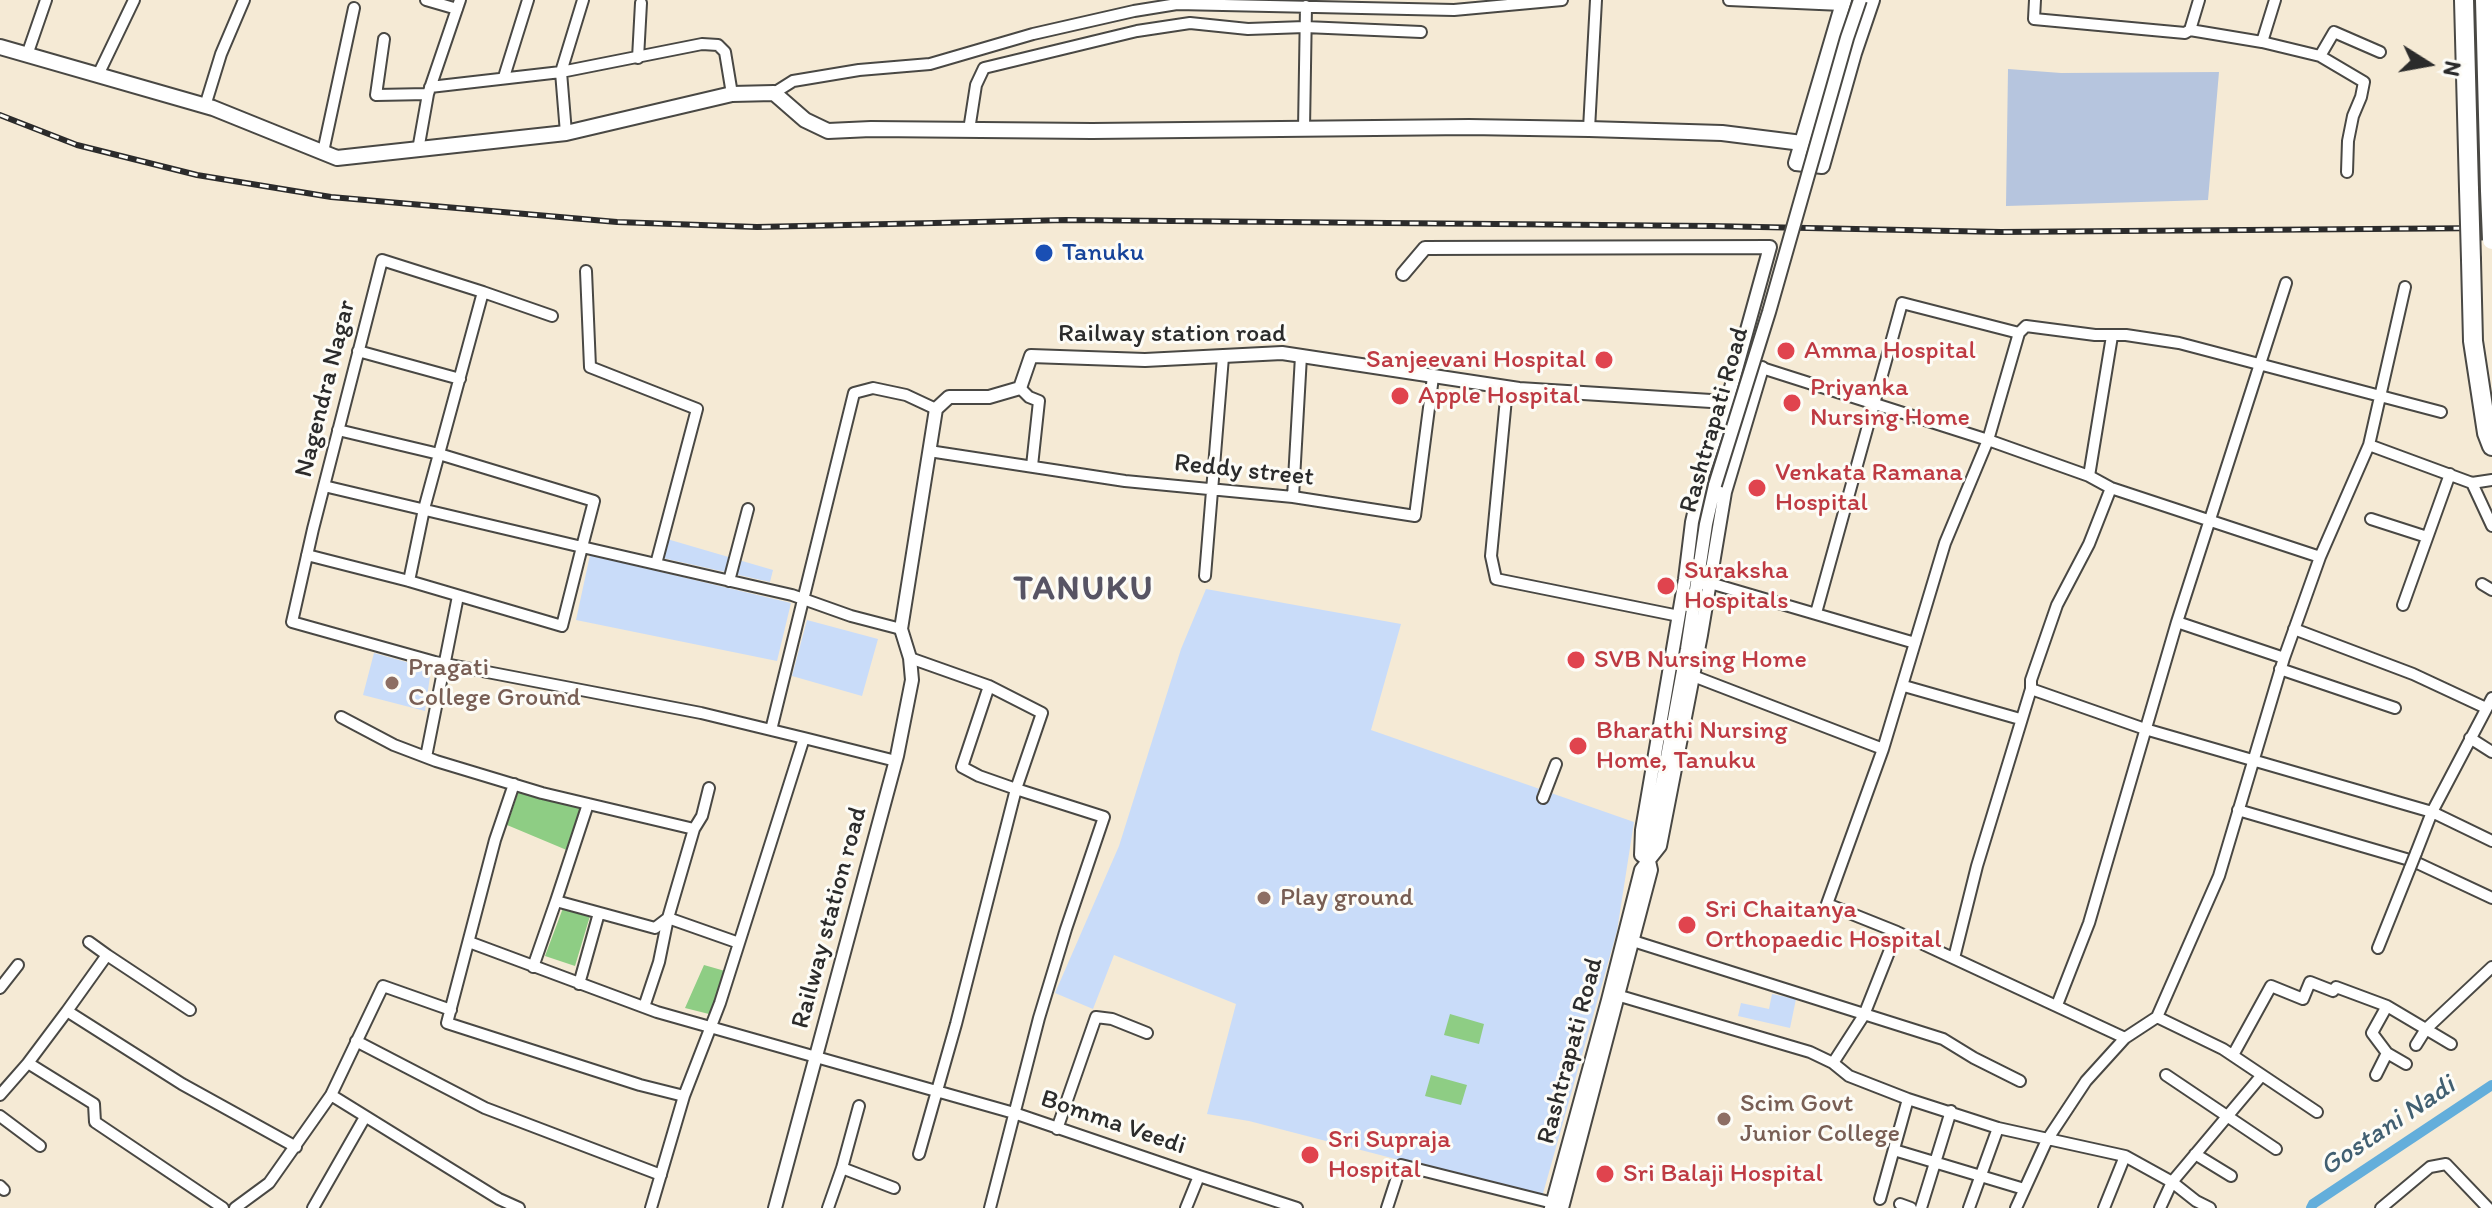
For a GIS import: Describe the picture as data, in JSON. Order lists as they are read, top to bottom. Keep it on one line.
{"streets":{"street":["Railway station road","Nagendra Nagar","Rashtrapati Road","Reddy street","Bomma Veedi"]},"crossings":[["Railway station road","Reddy street"]],"districts":["TANUKU"],"water":["Gostani Nadi"],"places":["Tanuku","Amma Hospital","Sanjeevani Hospital","Apple Hospital","Priyanka Nursing Home","Venkata Ramana Hospital","Suraksha Hospitals","SVB Nursing Home","Pragati College Ground","Bharathi Nursing Home, Tanuku","Play ground","Sri Chaitanya Orthopaedic Hospital","Scim Govt Junior College","Sri Supraja Hospital","Sri Balaji Hospital"],"north":"right"}
